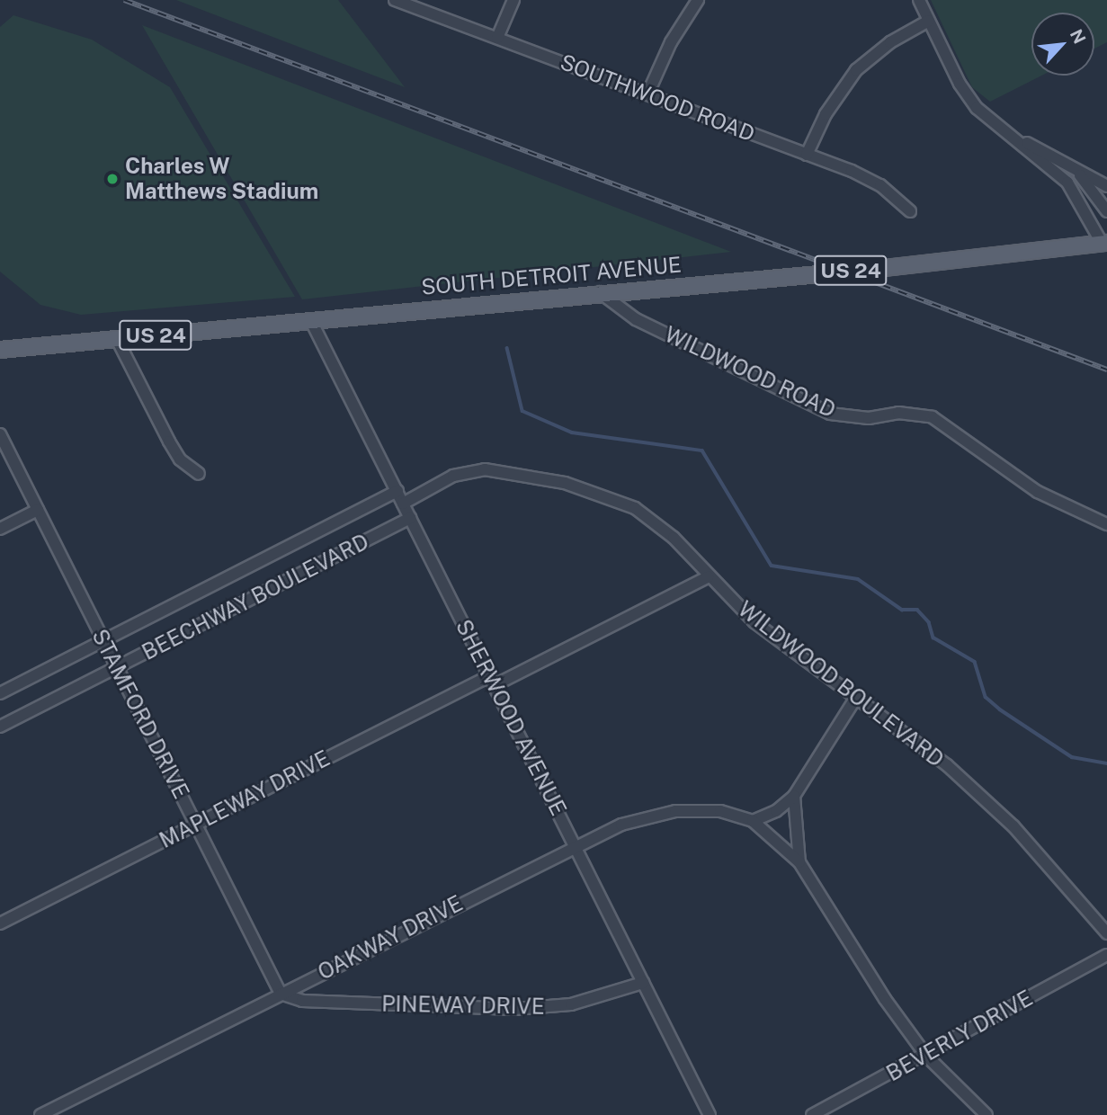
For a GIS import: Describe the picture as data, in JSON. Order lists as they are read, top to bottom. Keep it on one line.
{"streets":{"main road":["US 24","SOUTH DETROIT AVENUE"],"street":["SOUTHWOOD ROAD","WILDWOOD ROAD","BEECHWAY BOULEVARD","WILDWOOD BOULEVARD","STAMFORD DRIVE","SHERWOOD AVENUE","MAPLEWAY DRIVE","OAKWAY DRIVE","PINEWAY DRIVE","BEVERLY DRIVE"]},"crossings":[["SOUTH DETROIT AVENUE","WILDWOOD ROAD"],["SOUTH DETROIT AVENUE","SHERWOOD AVENUE"],["BEECHWAY BOULEVARD","STAMFORD DRIVE"],["BEECHWAY BOULEVARD","SHERWOOD AVENUE"],["WILDWOOD BOULEVARD","SHERWOOD AVENUE"],["WILDWOOD BOULEVARD","MAPLEWAY DRIVE"],["STAMFORD DRIVE","MAPLEWAY DRIVE"],["STAMFORD DRIVE","OAKWAY DRIVE"],["STAMFORD DRIVE","PINEWAY DRIVE"],["SHERWOOD AVENUE","MAPLEWAY DRIVE"],["SHERWOOD AVENUE","OAKWAY DRIVE"],["SHERWOOD AVENUE","PINEWAY DRIVE"],["OAKWAY DRIVE","PINEWAY DRIVE"]],"places":["Charles W Matthews Stadium"],"north":"top right"}
